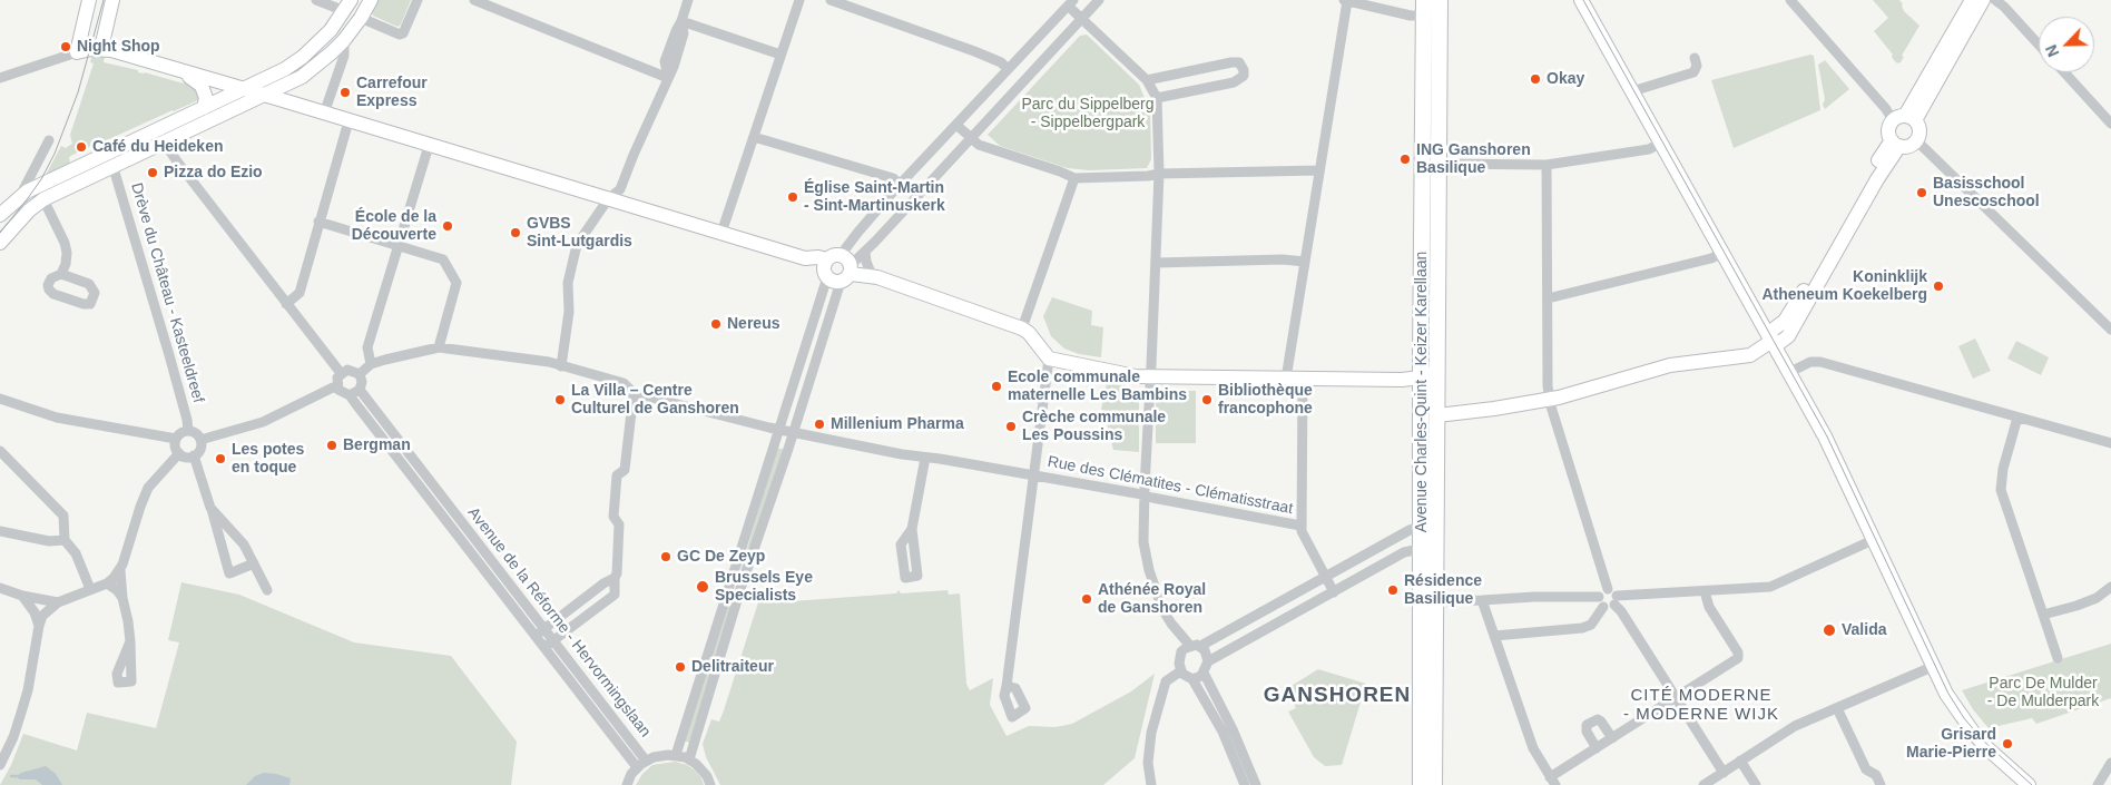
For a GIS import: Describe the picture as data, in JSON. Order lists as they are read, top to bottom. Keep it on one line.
{"streets":{"main road":["Avenue Charles-Quint - Keizer Karellaan"],"street":["Drève du Château - Kasteeldreef","Rue des Clématites - Clématisstraat","Avenue de la Réforme - Hervormingslaan"]},"districts":["GANSHOREN","CITÉ MODERNE - MODERNE WIJK"],"parks":["Parc du Sippelberg - Sippelbergpark","Parc De Mulder - De Mulderpark"],"places":["Night Shop","Okay","Carrefour Express","Café du Heideken","ING Ganshoren Basilique","Pizza do Ezio","Basisschool Unescoschool","Église Saint-Martin - Sint-Martinuskerk","École de la Découverte","GVBS Sint-Lutgardis","Koninklijk Atheneum Koekelberg","Nereus","Ecole communale maternelle Les Bambins","La Villa – Centre Culturel de Ganshoren","Bibliothèque francophone","Millenium Pharma","Crèche communale Les Poussins","Bergman","Les potes en toque","GC De Zeyp","Brussels Eye Specialists","Résidence Basilique","Athénée Royal de Ganshoren","Valida","Delitraiteur","Grisard Marie-Pierre"],"north":"bottom left"}
